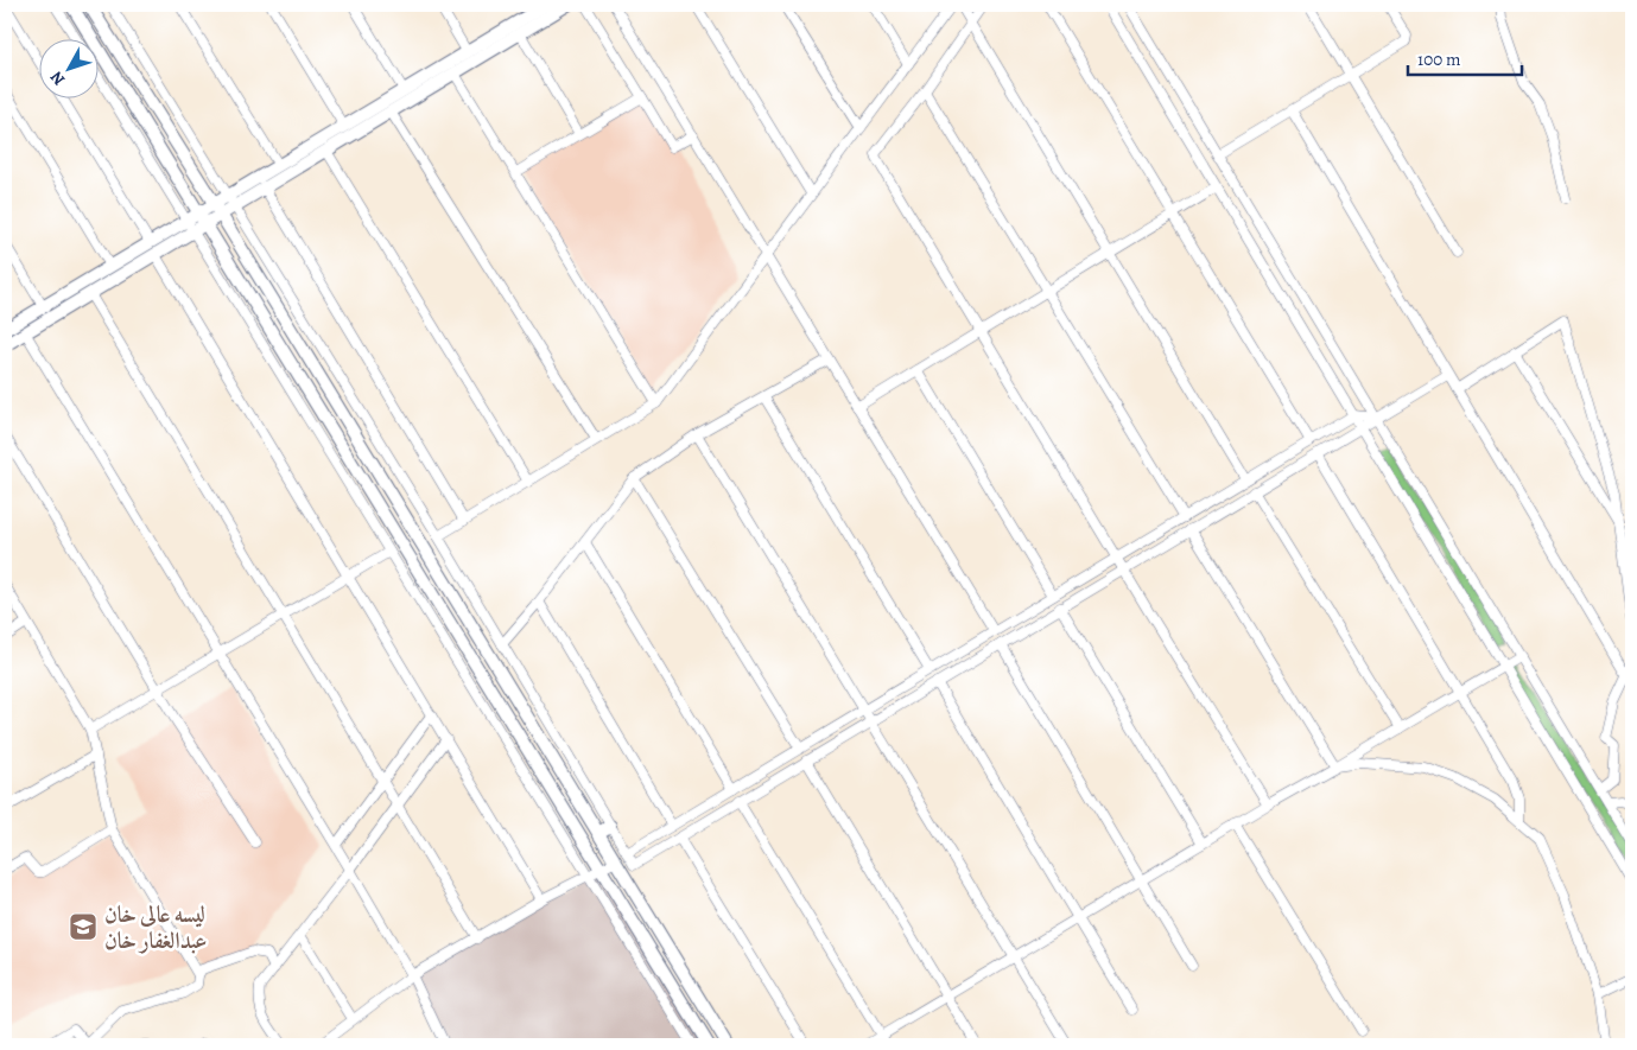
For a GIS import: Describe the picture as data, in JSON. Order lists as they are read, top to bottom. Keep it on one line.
{"places":{"school or university":["لیسه عالی خان عبدالغفار خان"]},"scale_bar":"100 m","north":"bottom left"}
